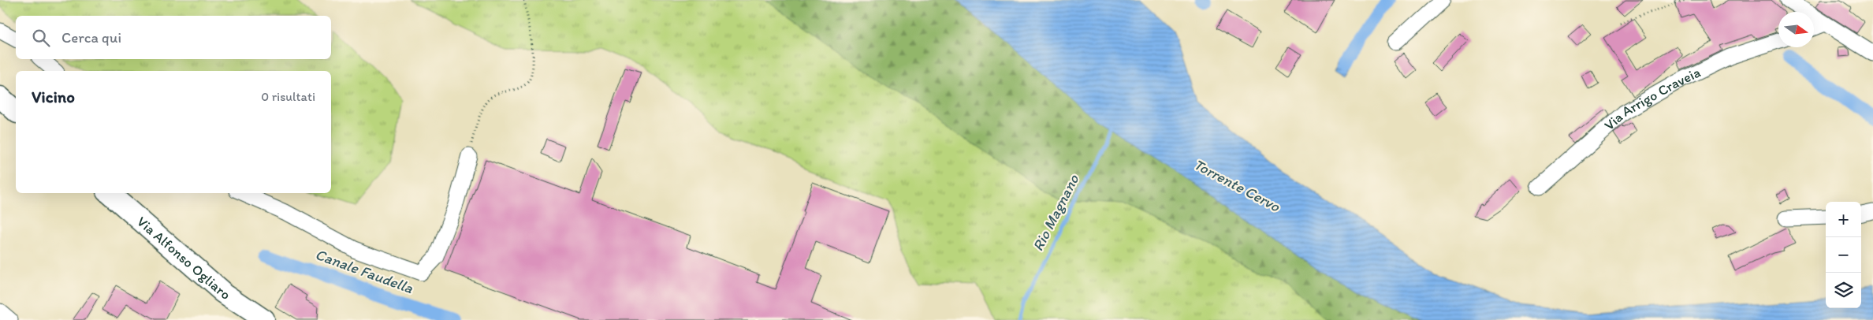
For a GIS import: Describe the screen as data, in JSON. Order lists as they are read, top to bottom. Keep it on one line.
{"streets":{"main road":["Via Alfonso Ogliaro"],"street":["Via Arrigo Craveia"]},"water":["Torrente Cervo","Rio Magnano","Canale Faudella"],"north":"right","page":{"search":"Cerca qui","heading":["Vicino","0 risultati"],"map_buttons":["+","−"]}}
